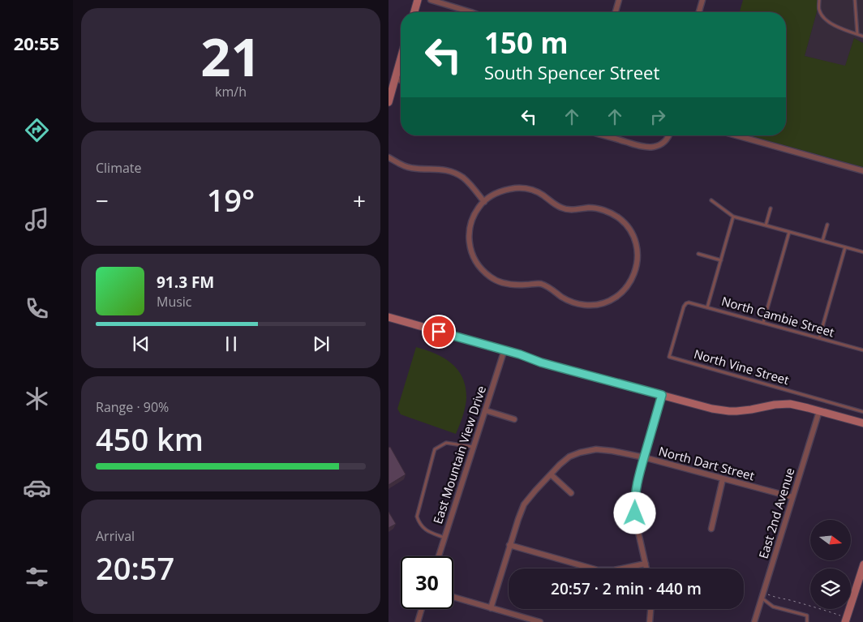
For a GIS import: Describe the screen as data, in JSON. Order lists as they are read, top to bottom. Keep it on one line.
{"streets":{"street":["East Mountain View Drive","North Dart Street","East 2nd Avenue"],"lane":["North Cambie Street","North Vine Street"]},"crossings":[["North Cambie Street","North Vine Street"],["North Dart Street","East 2nd Avenue"]],"north":"right","page":{"tabs":"20:55","tile":[["21","km/h"],"Climate",["Range · 90%","450 km"],["Arrival","20:57"]],"turn":["150 m","South Spencer Street"],"heat":["−","19°","+"],"song":["91.3 FM","Music"],"limit":"30","trip":"20:57 · 2 min · 440 m"}}
